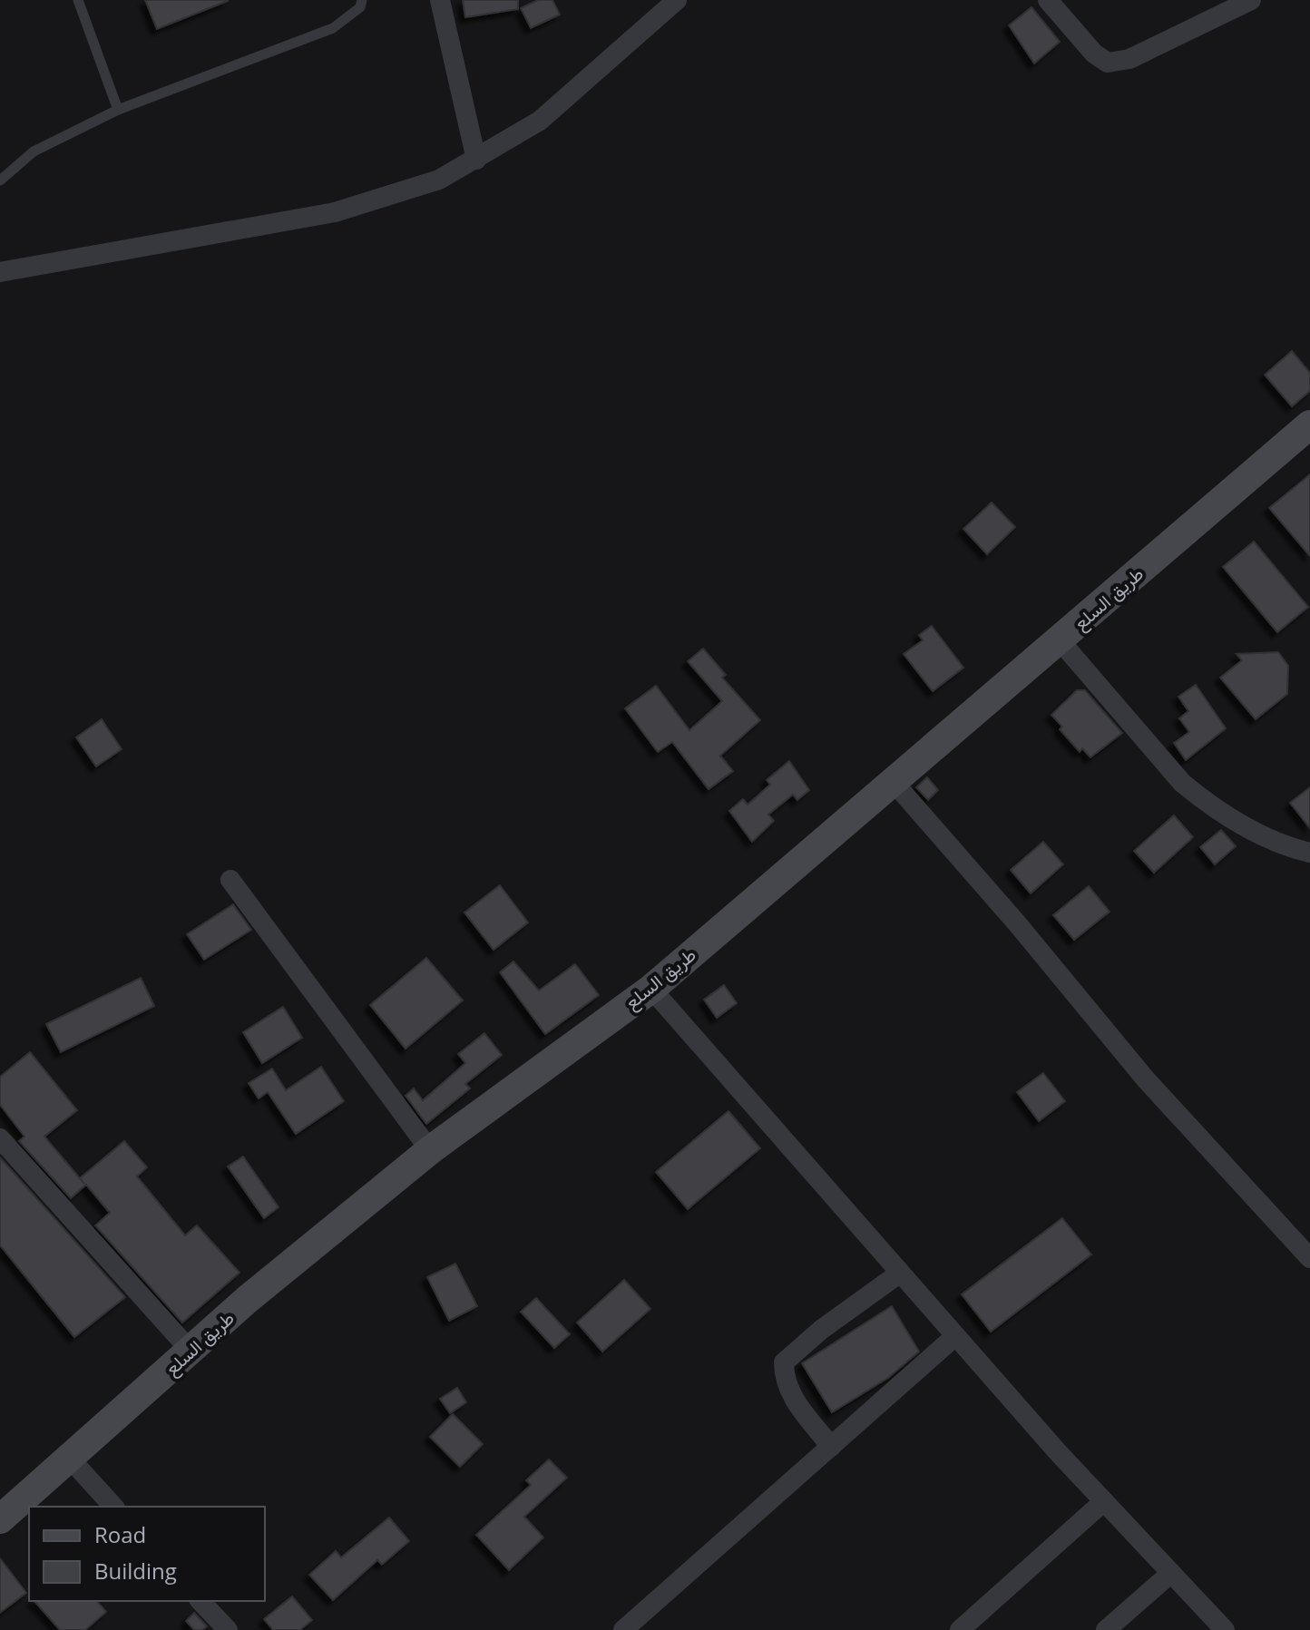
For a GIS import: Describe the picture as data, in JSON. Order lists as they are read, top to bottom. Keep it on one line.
{"streets":{"street":["طريق السلع"]},"legend":["Road","Building"]}
